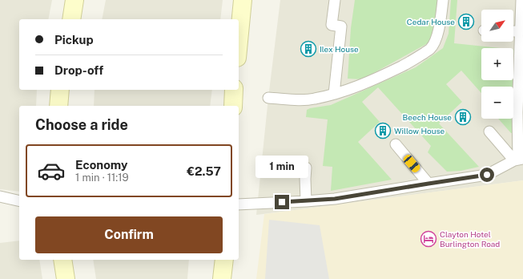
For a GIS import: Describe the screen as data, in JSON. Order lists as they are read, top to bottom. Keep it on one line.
{"places":{"building":["Cedar House","Ilex House","Beech House","Willow House"],"hotel":["Clayton Hotel Burlington Road"]},"north":"top right","page":{"map_buttons":["+","−"],"banner":["Pickup","Drop-off"],"heading":"Choose a ride","list":[{"name":"Economy","note":"1 min · 11:19","value":"€2.57"}],"bubble":"1 min","buttons":"Confirm"}}
